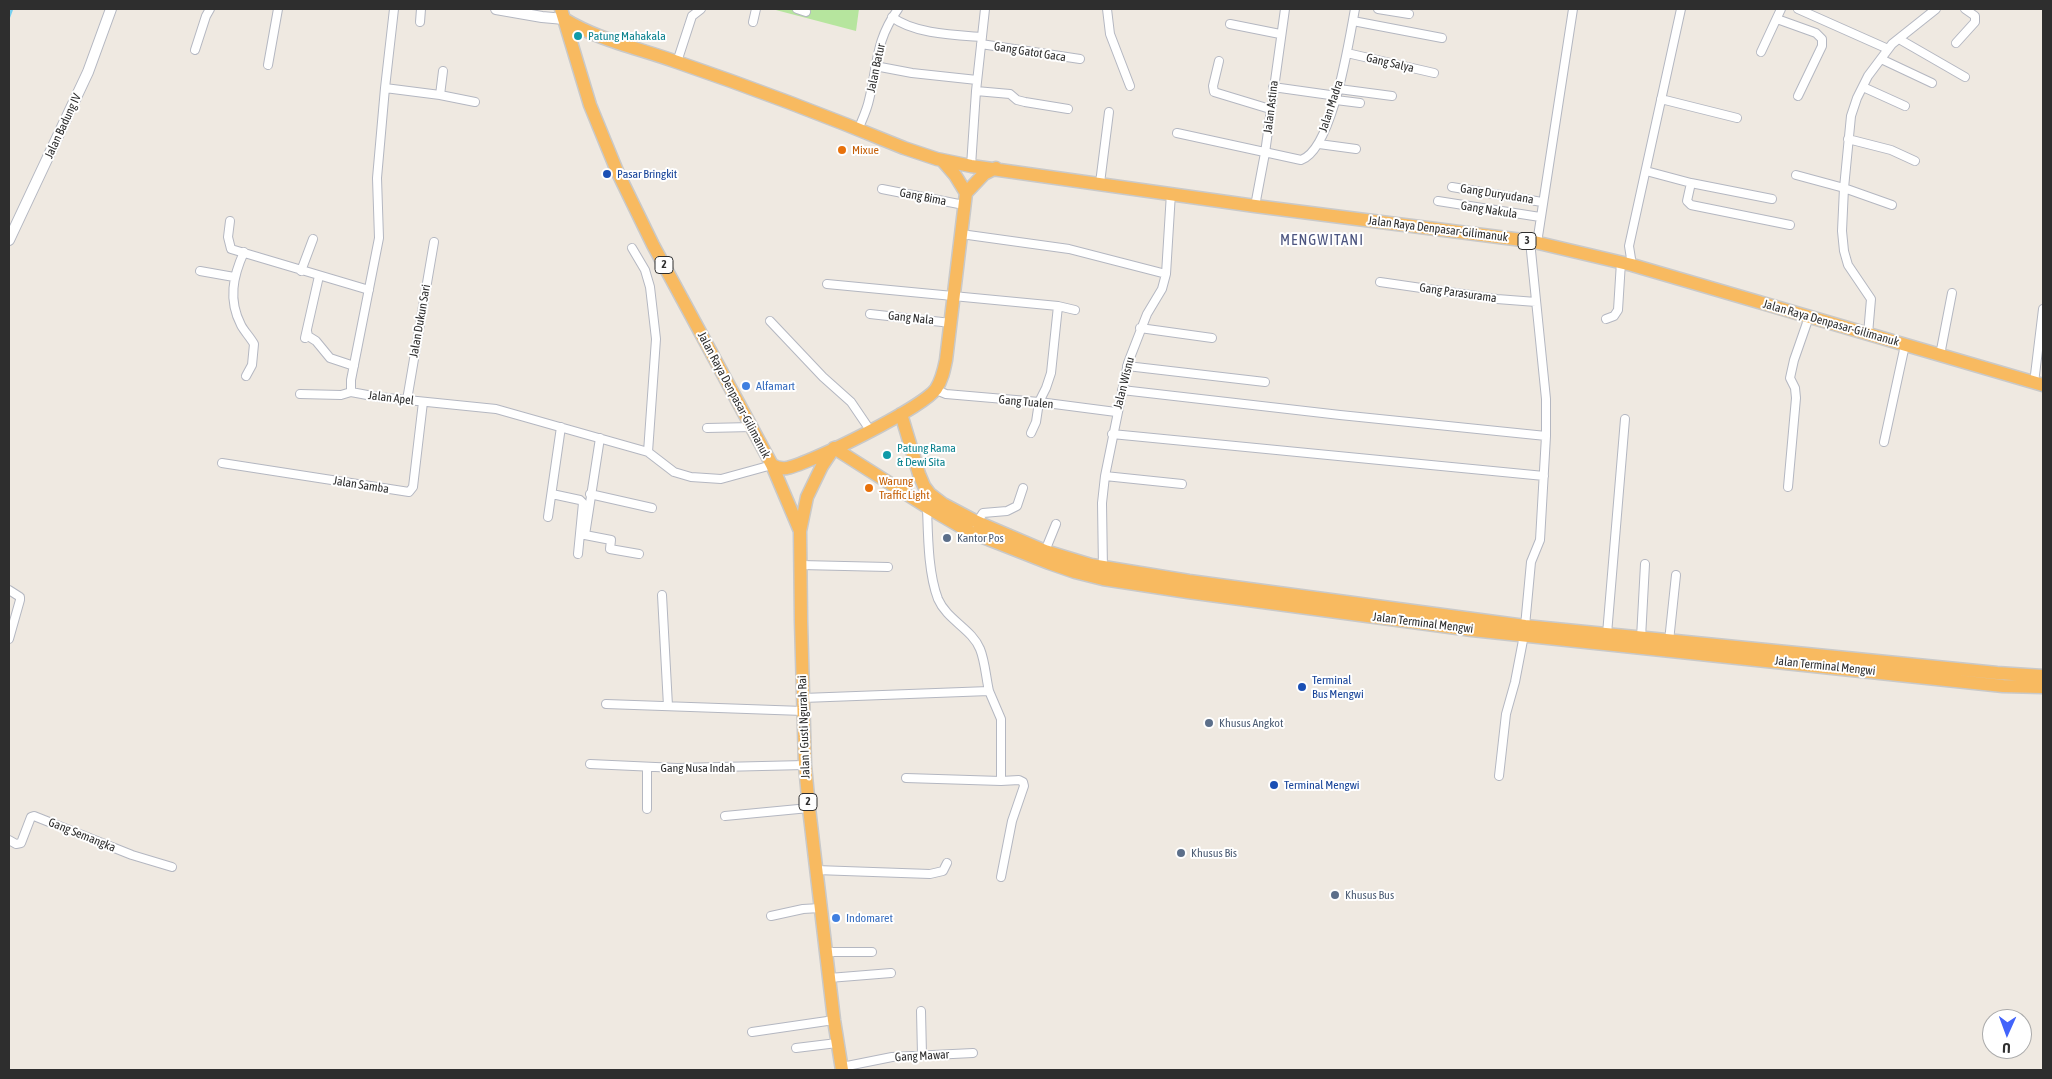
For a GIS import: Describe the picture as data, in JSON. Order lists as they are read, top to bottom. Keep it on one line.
{"streets":{"highway":["Jalan Raya Denpasar-Gilimanuk","3","2","Jalan Terminal Mengwi","Jalan I Gusti Ngurah Rai"],"street":["Gang Gatot Gaca","Gang Salya","Jalan Batur","Jalan Madra","Jalan Astina","Jalan Badung IV","Gang Duryudana","Gang Bima","Gang Nakula","Gang Parasurama","Gang Nala","Jalan Dukun Sari","Jalan Wisnu","Jalan Apel","Gang Tualen","Jalan Samba","Gang Nusa Indah","Gang Semangka","Gang Mawar"]},"crossings":[["Gang Gatot Gaca","Jalan Batur"],["Gang Salya","Jalan Madra"],["Jalan Batur","Jalan Raya Denpasar-Gilimanuk"],["Jalan Madra","Jalan Astina"],["Jalan Astina","Jalan Raya Denpasar-Gilimanuk"],["Jalan Raya Denpasar-Gilimanuk","2"],["Jalan Raya Denpasar-Gilimanuk","Jalan Wisnu"],["Jalan Raya Denpasar-Gilimanuk","Jalan Apel"],["Jalan Raya Denpasar-Gilimanuk","Gang Tualen"],["Jalan Raya Denpasar-Gilimanuk","Jalan Terminal Mengwi"],["2","Jalan Apel"],["2","Jalan Terminal Mengwi"],["2","Jalan I Gusti Ngurah Rai"],["Jalan Dukun Sari","Jalan Apel"],["Jalan Wisnu","Gang Tualen"],["Jalan Wisnu","Jalan Terminal Mengwi"],["Jalan Apel","Jalan Samba"],["Jalan I Gusti Ngurah Rai","Gang Nusa Indah"],["Jalan I Gusti Ngurah Rai","Gang Mawar"]],"districts":["MENGWITANI"],"places":["Patung Mahakala","Mixue","Pasar Bringkit","Alfamart","Patung Rama & Dewi Sita","Warung Traffic Light","Kantor Pos","Terminal Bus Mengwi","Khusus Angkot","Terminal Mengwi","Khusus Bis","Khusus Bus","Indomaret"],"north":"bottom"}
